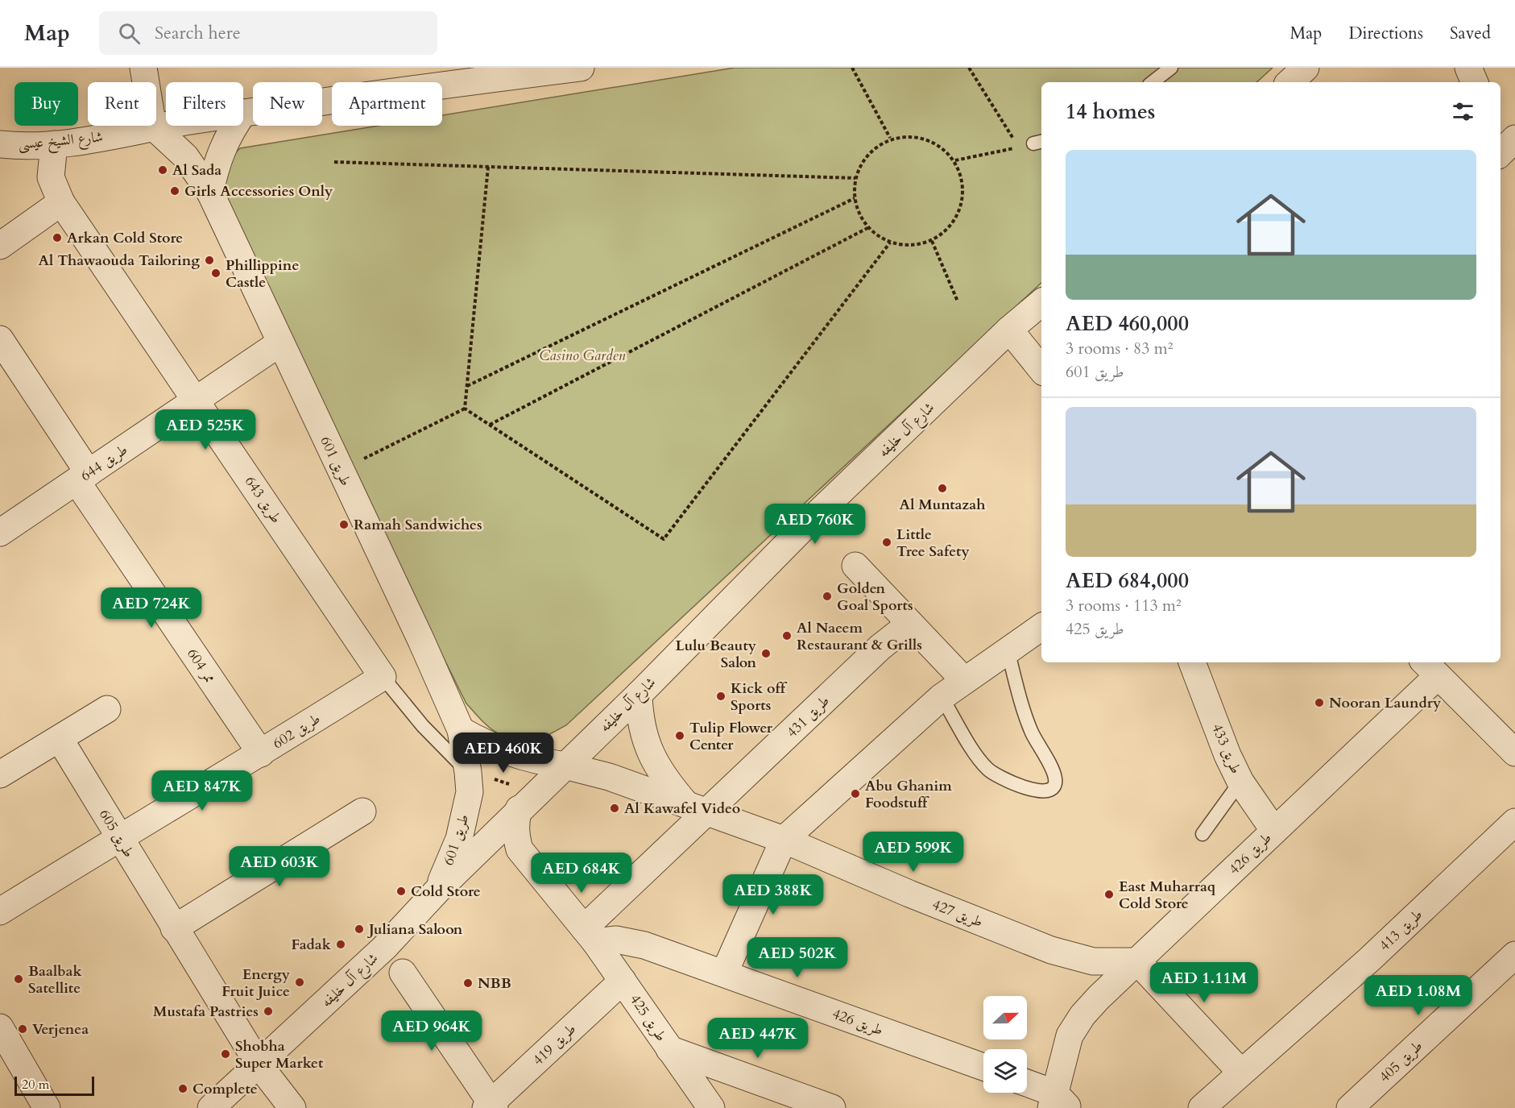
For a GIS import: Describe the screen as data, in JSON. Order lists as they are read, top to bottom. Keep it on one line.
{"streets":{"street":["شارع الشيخ عيسى","شارع آل خليفه","طريق 601","طريق 644","طريق 643","ممر 604","طريق 431","طريق 602","طريق 433","طريق 605","طريق 426","طريق 427","طريق 413","طريق 425","طريق 419","طريق 405"]},"crossings":[["شارع الشيخ عيسى","طريق 601"],["شارع الشيخ عيسى","طريق 643"],["شارع آل خليفه","طريق 601"],["شارع آل خليفه","طريق 605"],["شارع آل خليفه","طريق 427"],["شارع آل خليفه","طريق 425"],["طريق 601","طريق 644"],["طريق 644","طريق 643"],["طريق 644","ممر 604"],["طريق 643","طريق 602"],["ممر 604","طريق 602"],["طريق 431","طريق 427"],["طريق 602","طريق 605"],["طريق 433","طريق 426"],["طريق 426","طريق 427"],["طريق 426","طريق 425"],["طريق 425","طريق 419"]],"parks":["Casino Garden"],"places":["Al Sada","Girls Accessories Only","Arkan Cold Store","Al Thawaouda Tailoring","Phillippine Castle","Al Muntazah","Ramah Sandwiches","Little Tree Safety","Golden Goal Sports","Al Naeem Restaurant & Grills","Lulu Beauty Salon","Kick off Sports","Nooran Laundry","Tulip Flower Center","Abu Ghanim Foodstuff","Al Kawafel Video","Cold Store","East Muharraq Cold Store","Juliana Saloon","Fadak","Baalbak Satellite","Energy Fruit Juice","NBB","Mustafa Pastries","Verjenea","Shobha Super Market","Complete"],"scale_bar":"20 m","north":"right","page":{"header":"Map","search":"Search here","nav":["Map","Directions","Saved"],"chip":["Buy","Rent","Filters","New","Apartment"],"heading":"14 homes","list":[{"name":"AED 460,000","note":"3 rooms · 83 m² · طريق 601"},{"name":"AED 684,000","note":"3 rooms · 113 m² · طريق 425"}],"price":["AED 525K","AED 760K","AED 724K","AED 460K","AED 847K","AED 599K","AED 603K","AED 684K","AED 388K","AED 502K","AED 1.11M","AED 1.08M","AED 964K","AED 447K"],"scale":"20 m"}}
